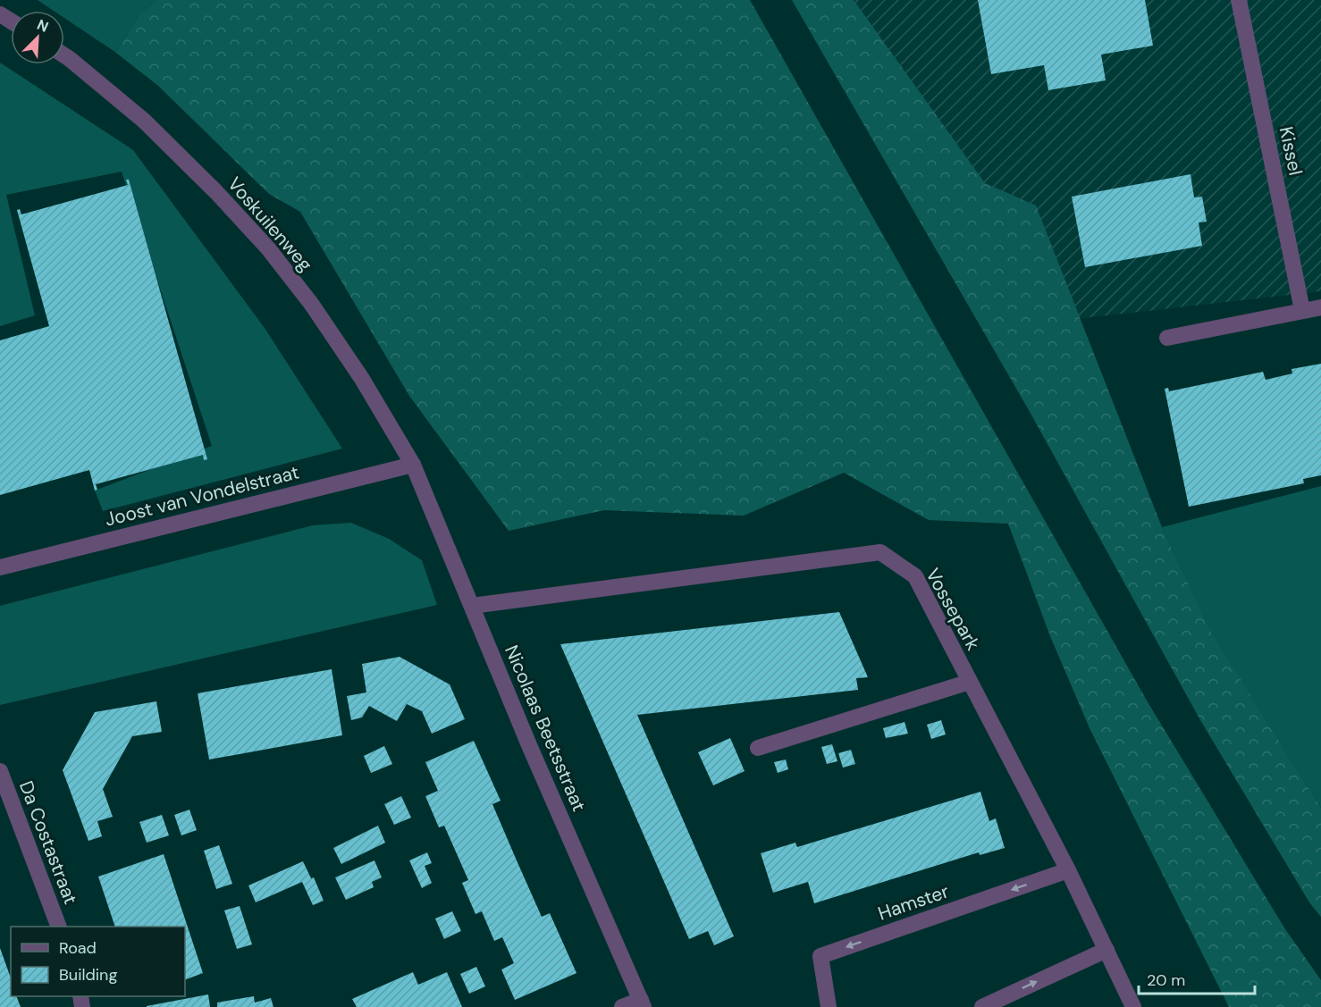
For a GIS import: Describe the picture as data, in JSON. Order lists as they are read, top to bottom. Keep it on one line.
{"streets":{"street":["Kissel","Voskuilenweg","Joost van Vondelstraat","Vossepark","Nicolaas Beetsstraat","Da Costastraat","Hamster"]},"crossings":[["Voskuilenweg","Joost van Vondelstraat"],["Voskuilenweg","Nicolaas Beetsstraat"],["Joost van Vondelstraat","Nicolaas Beetsstraat"],["Vossepark","Nicolaas Beetsstraat"],["Vossepark","Hamster"]],"legend":["Road","Building"],"scale_bar":"20 m","north":"top right"}
